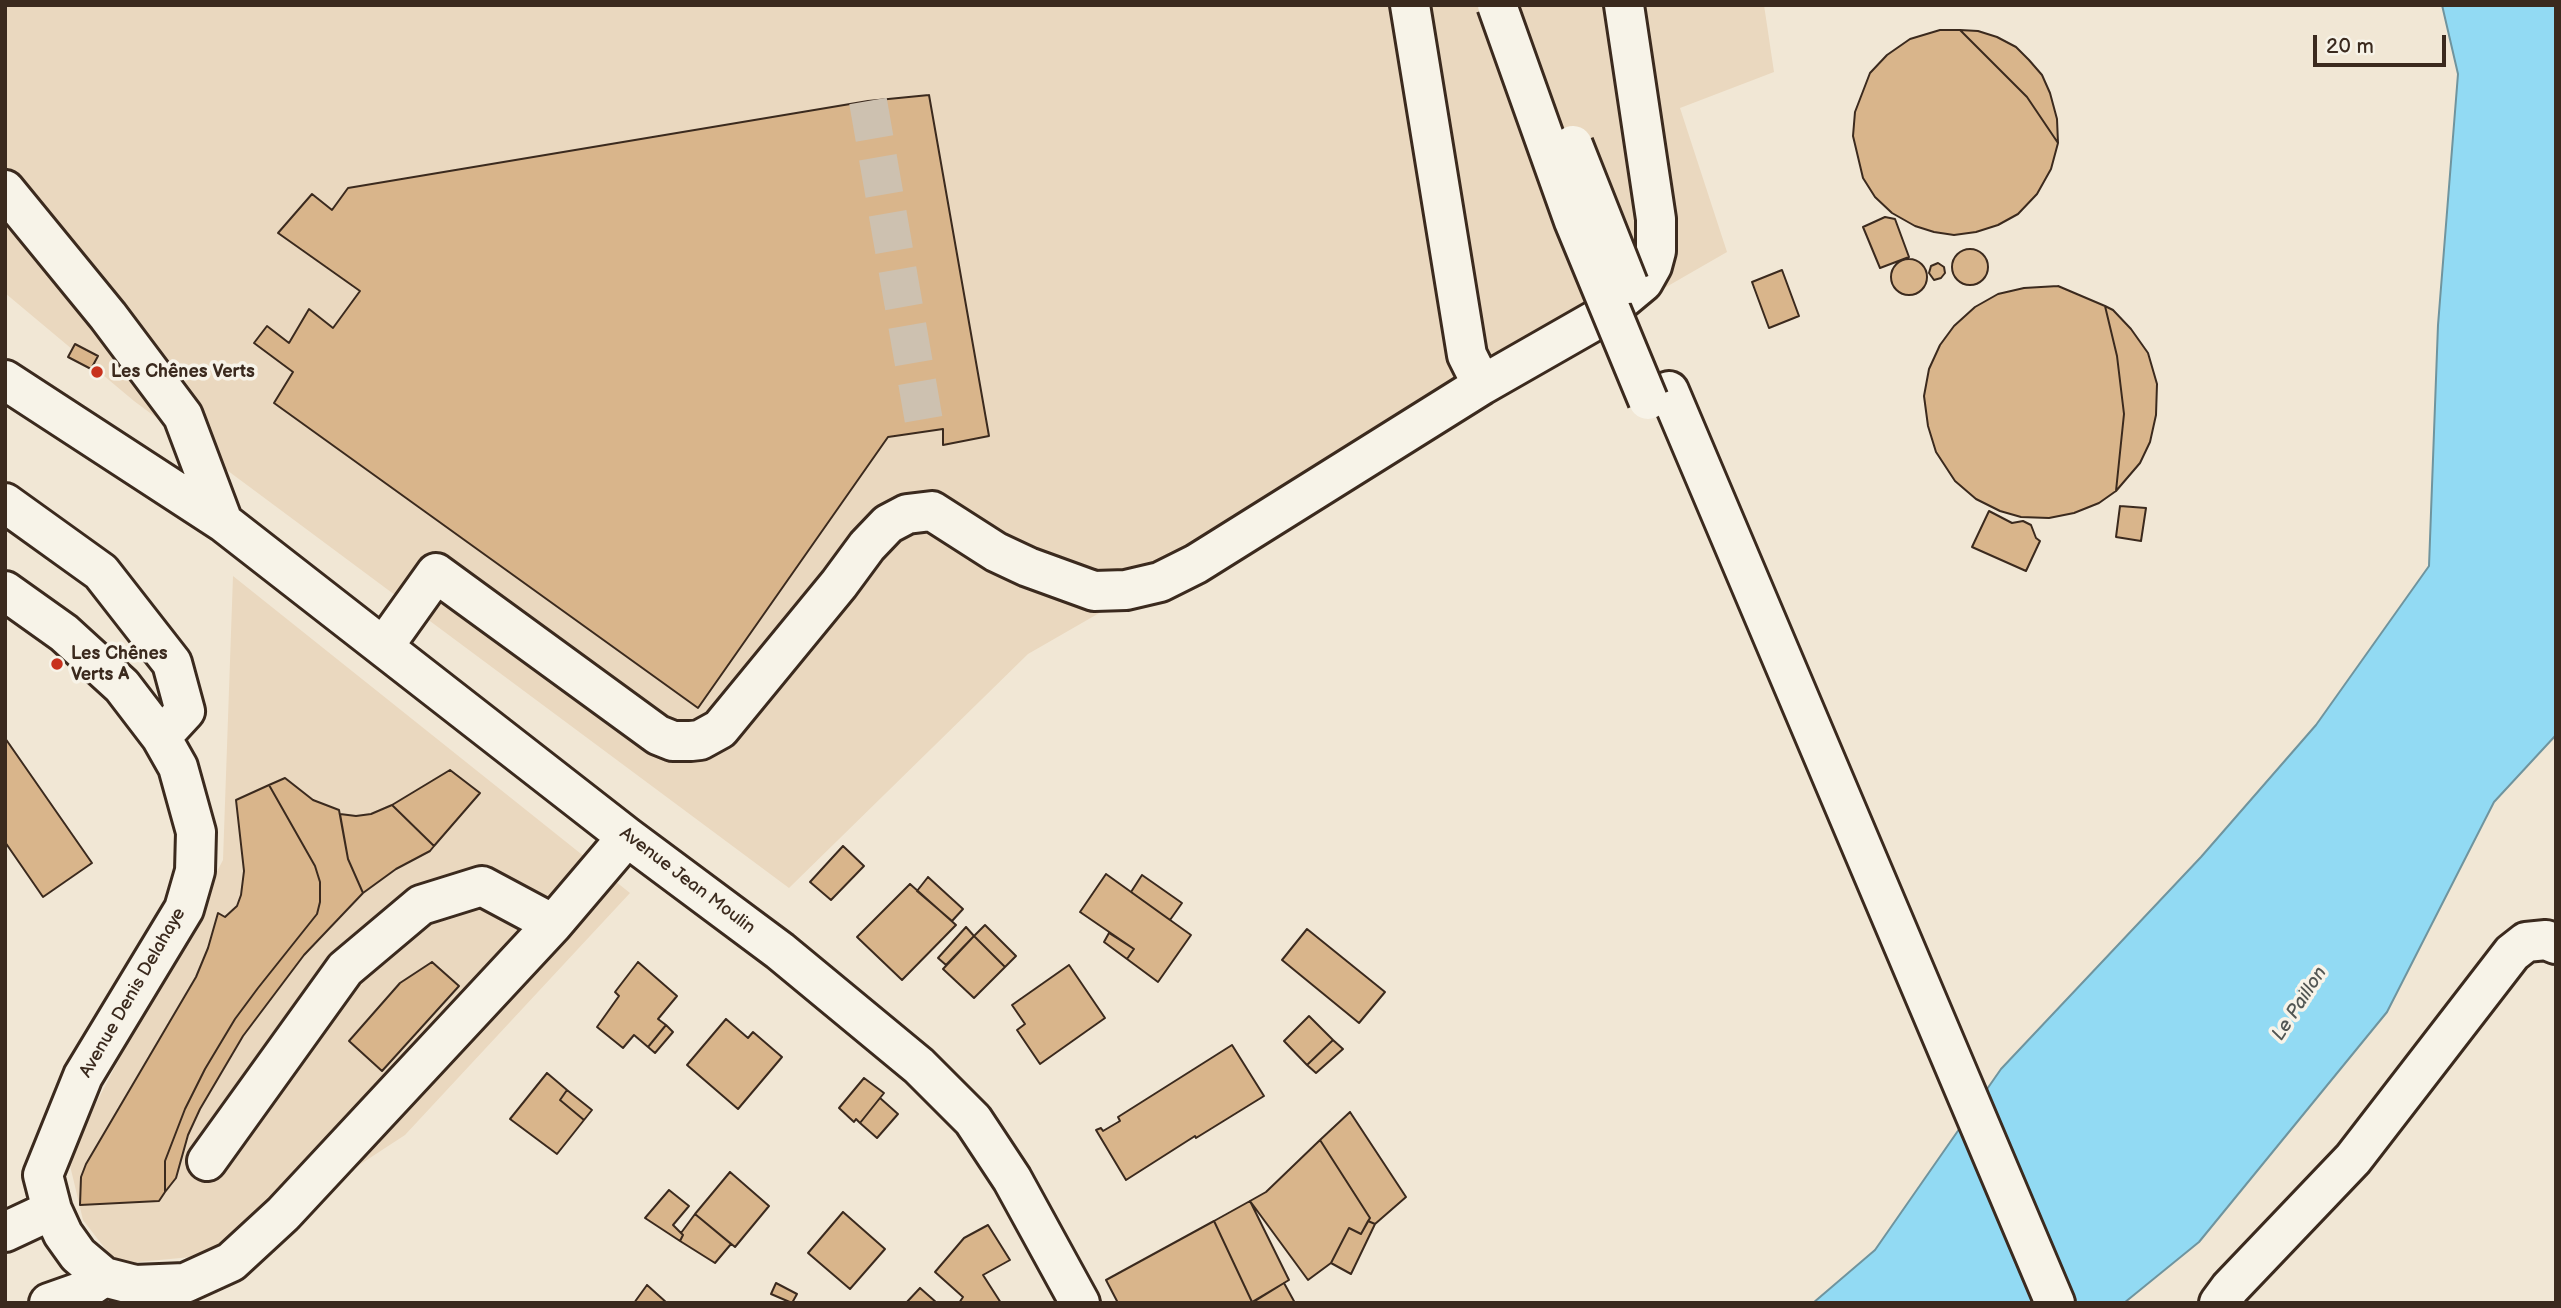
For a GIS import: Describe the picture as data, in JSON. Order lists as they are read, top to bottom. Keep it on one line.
{"streets":{"street":["Avenue Jean Moulin","Avenue Denis Delahaye"]},"water":["Le Paillon"],"places":["Les Chênes Verts","Les Chênes Verts A"],"scale_bar":"20 m"}
